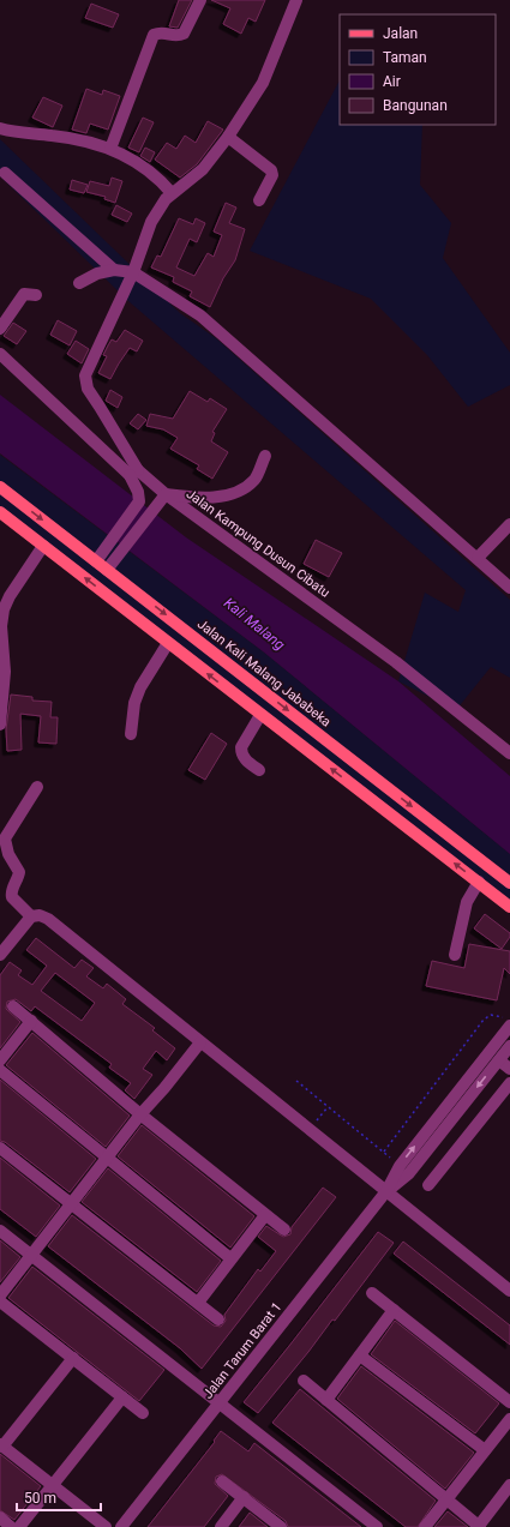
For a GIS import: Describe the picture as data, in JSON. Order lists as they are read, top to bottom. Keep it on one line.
{"streets":{"main road":["Jalan Kali Malang Jababeka"],"street":["Jalan Kampung Dusun Cibatu","Jalan Tarum Barat 1"]},"water":["Kali Malang"],"legend":["Jalan","Taman","Air","Bangunan"],"scale_bar":"50 m"}
